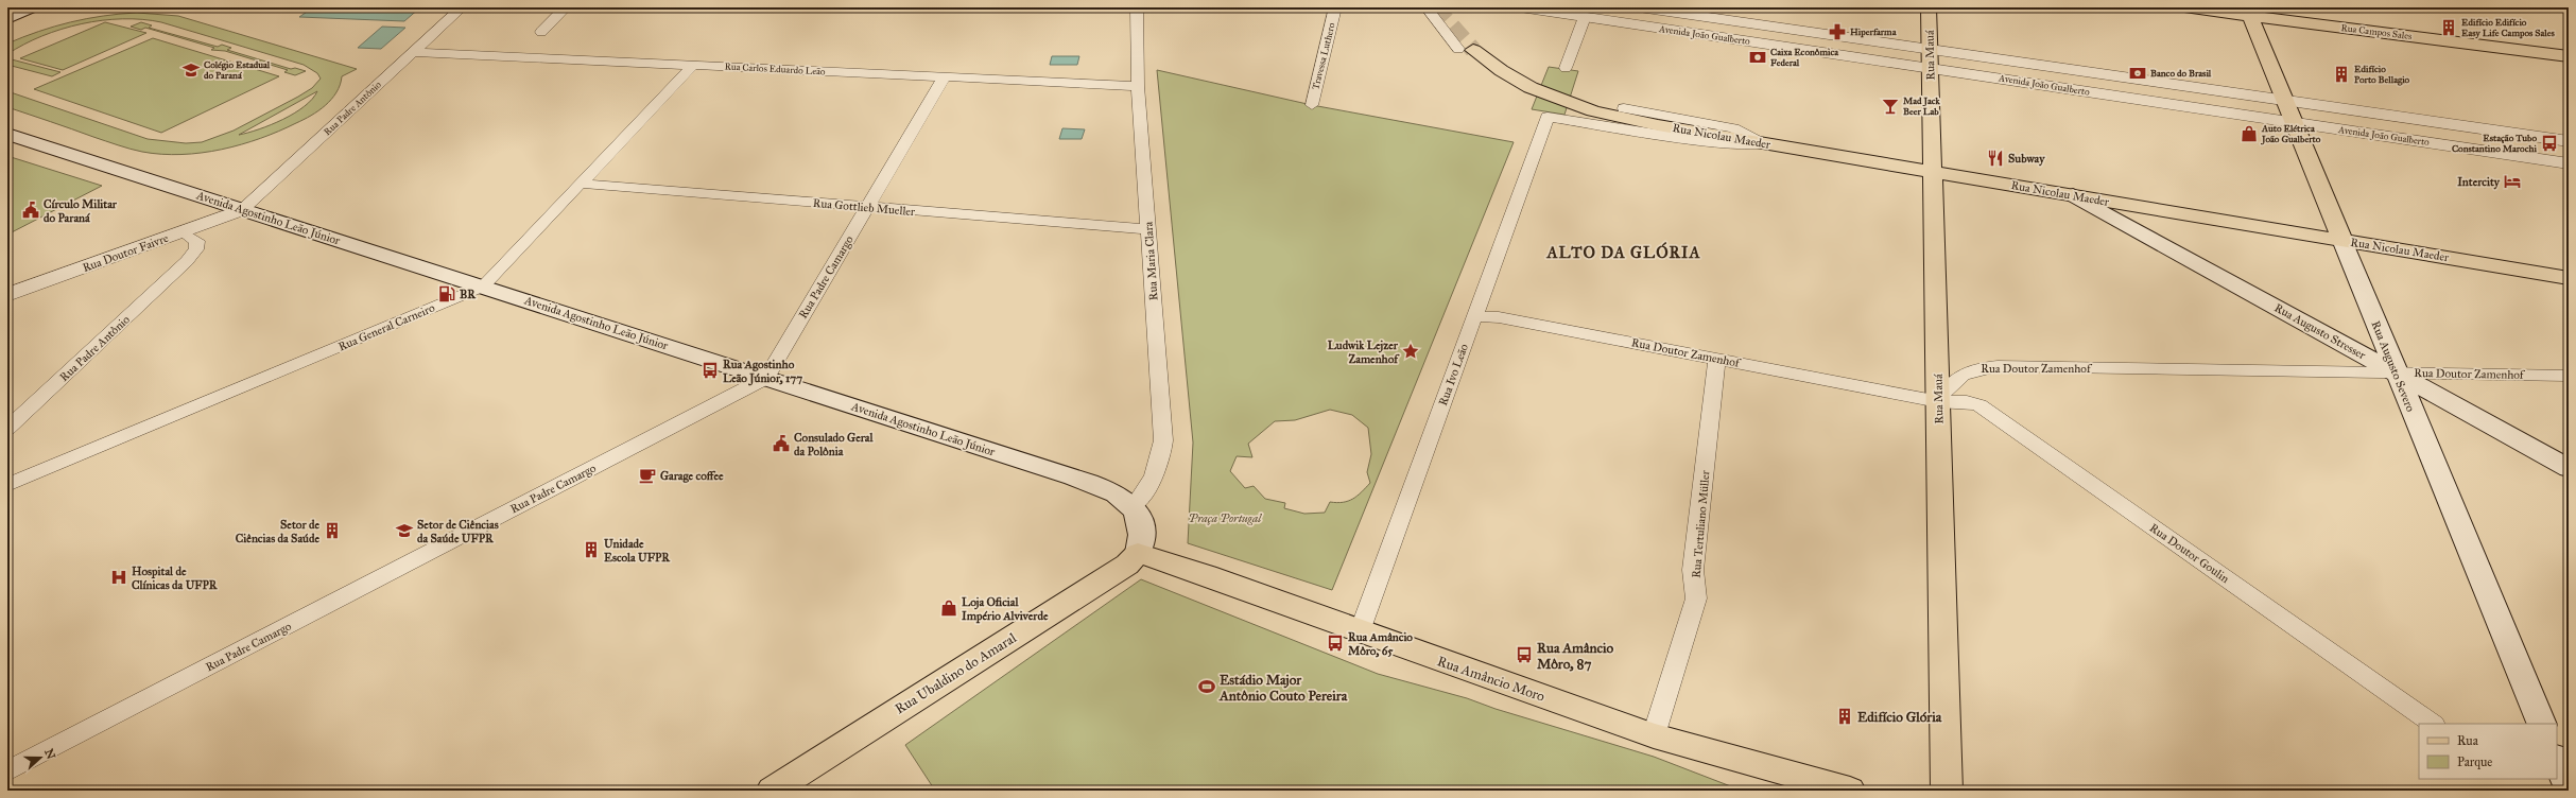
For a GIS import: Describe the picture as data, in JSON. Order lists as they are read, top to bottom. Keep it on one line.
{"streets":{"main road":["Rua Campos Sales","Rua Mauá","Rua Nicolau Maeder","Avenida Agostinho Leão Júnior","Rua Augusto Stresser","Rua Augusto Severo","Rua Ubaldino do Amaral","Rua Amâncio Moro"],"street":["Avenida João Gualberto","Travessa Luthero","Rua Carlos Eduardo Leão","Rua Padre Antônio","Rua Gottlieb Mueller","Rua Doutor Faivre","Rua Maria Clara","Rua Padre Camargo","Rua General Carneiro","Rua Doutor Zamenhof","Rua Ivo Leão","Rua Tertuliano Müller","Rua Doutor Goulin"]},"crossings":[["Rua Campos Sales","Rua Augusto Severo"],["Avenida João Gualberto","Rua Mauá"],["Avenida João Gualberto","Rua Augusto Severo"],["Rua Mauá","Rua Nicolau Maeder"],["Rua Mauá","Rua Doutor Zamenhof"],["Rua Mauá","Rua Doutor Goulin"],["Rua Carlos Eduardo Leão","Rua Padre Antônio"],["Rua Carlos Eduardo Leão","Rua Maria Clara"],["Rua Carlos Eduardo Leão","Rua Padre Camargo"],["Rua Carlos Eduardo Leão","Rua General Carneiro"],["Rua Padre Antônio","Avenida Agostinho Leão Júnior"],["Rua Padre Antônio","Rua Doutor Faivre"],["Rua Nicolau Maeder","Rua Augusto Stresser"],["Rua Nicolau Maeder","Rua Augusto Severo"],["Rua Nicolau Maeder","Rua Ivo Leão"],["Rua Gottlieb Mueller","Rua Maria Clara"],["Rua Gottlieb Mueller","Rua Padre Camargo"],["Rua Gottlieb Mueller","Rua General Carneiro"],["Avenida Agostinho Leão Júnior","Rua Doutor Faivre"],["Avenida Agostinho Leão Júnior","Rua Maria Clara"],["Avenida Agostinho Leão Júnior","Rua Padre Camargo"],["Avenida Agostinho Leão Júnior","Rua General Carneiro"],["Rua Augusto Stresser","Rua Doutor Zamenhof"],["Rua Augusto Stresser","Rua Augusto Severo"],["Rua Doutor Zamenhof","Rua Augusto Severo"],["Rua Doutor Zamenhof","Rua Ivo Leão"],["Rua Doutor Zamenhof","Rua Tertuliano Müller"],["Rua Doutor Zamenhof","Rua Doutor Goulin"],["Rua Ivo Leão","Rua Amâncio Moro"],["Rua Tertuliano Müller","Rua Amâncio Moro"],["Rua Ubaldino do Amaral","Rua Amâncio Moro"]],"districts":["ALTO DA GLÓRIA"],"parks":["Praça Portugal"],"places":{"building":["Edifício Edifício Easy Life Campos Sales","Edifício Porto Bellagio","Setor de Ciências da Saúde","Unidade Escola UFPR","Edifício Glória"],"pharmacy":["Hiperfarma"],"bank":["Caixa Econômica Federal","Banco do Brasil"],"school or university":["Colégio Estadual do Paraná","Setor de Ciências da Saúde UFPR"],"bar":["Mad Jack Beer Lab"],"shop":["Auto Elétrica João Gualberto","Loja Oficial Império Alviverde"],"bus stop":["Estação Tubo Constantino Marochi","Rua Agostinho Leão Júnior, 177","Rua Amâncio Môro, 65","Rua Amâncio Môro, 87"],"restaurant":["Subway"],"hotel":["Intercity"],"public building":["Círculo Militar do Paraná","Consulado Geral da Polônia"],"fuel station":["BR"],"place":["Ludwik Lejzer Zamenhof"],"cafe":["Garage coffee"],"hospital":["Hospital de Clínicas da UFPR"],"sports":["Estádio Major Antônio Couto Pereira"]},"legend":["Rua","Parque"],"north":"right"}
